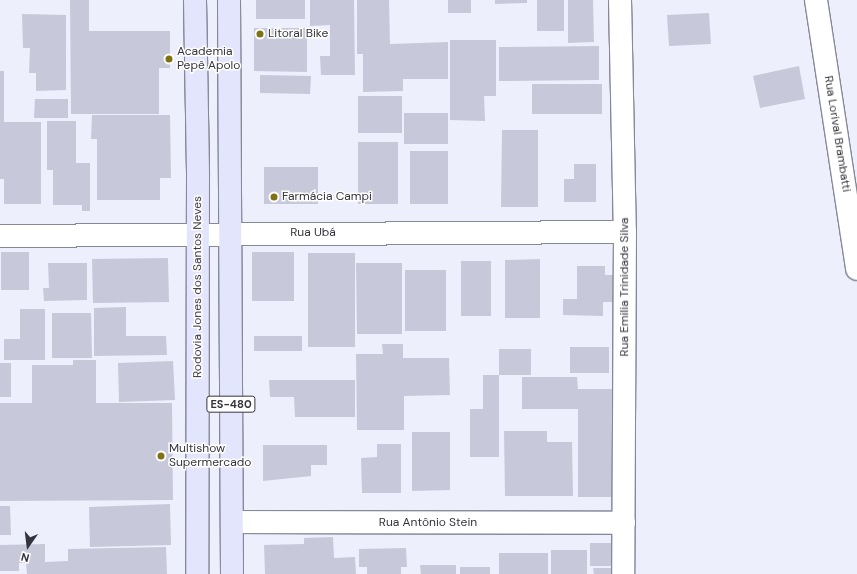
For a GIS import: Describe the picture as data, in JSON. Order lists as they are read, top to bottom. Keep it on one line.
{"streets":{"main road":["Rodovia Jones dos Santos Neves","ES-480"],"street":["Rua Lorival Brambatti","Rua Ubá","Rua Emilia Trinidade Silva","Rua Antônio Stein"]},"crossings":[["Rua Ubá","Rodovia Jones dos Santos Neves"],["Rua Ubá","Rua Emilia Trinidade Silva"],["Rua Ubá","ES-480"],["Rua Emilia Trinidade Silva","Rua Antônio Stein"],["ES-480","Rua Antônio Stein"]],"places":["Litoral Bike","Academia Pepê Apolo","Farmácia Campi","Multishow Supermercado"],"north":"bottom"}
